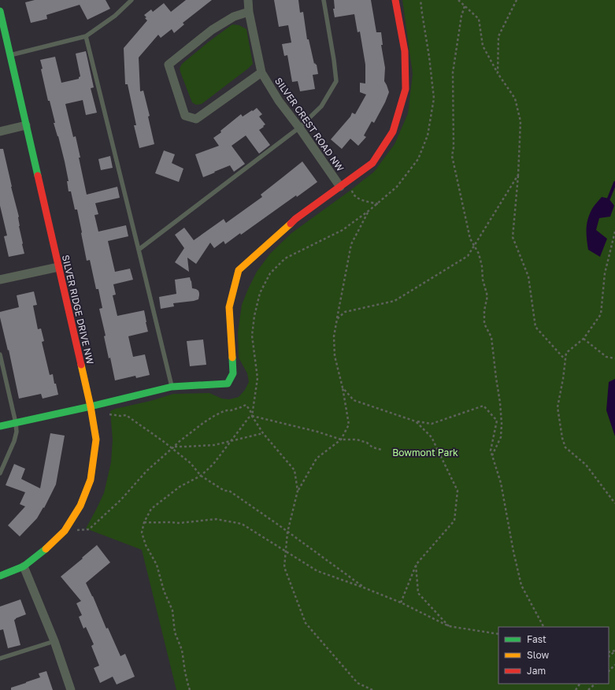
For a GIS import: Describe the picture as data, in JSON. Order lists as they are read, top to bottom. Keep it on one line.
{"streets":{"street":["SILVER CREST ROAD NW","SILVER RIDGE DRIVE NW"]},"parks":["Bowmont Park"],"legend":["Fast","Slow","Jam"]}
